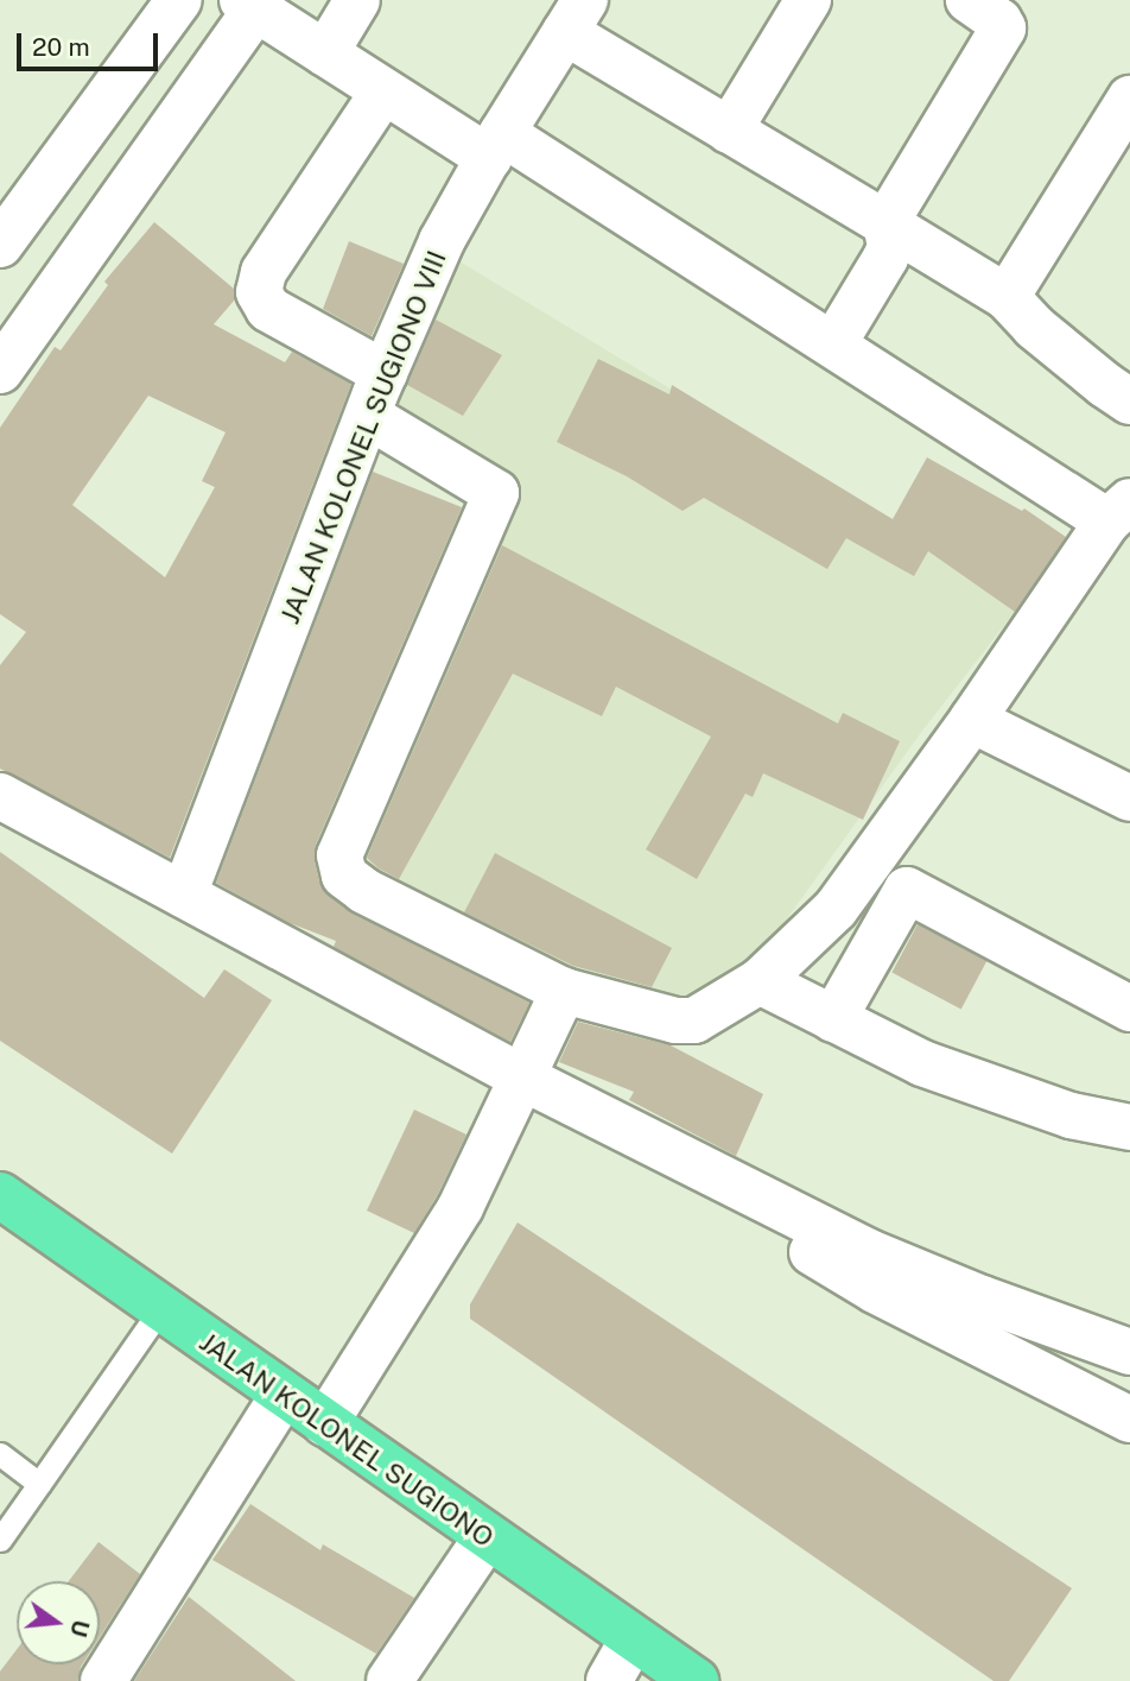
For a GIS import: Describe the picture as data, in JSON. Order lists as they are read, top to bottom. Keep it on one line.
{"streets":{"highway":["JALAN KOLONEL SUGIONO"],"street":["JALAN KOLONEL SUGIONO VIII"]},"scale_bar":"20 m","north":"right"}
